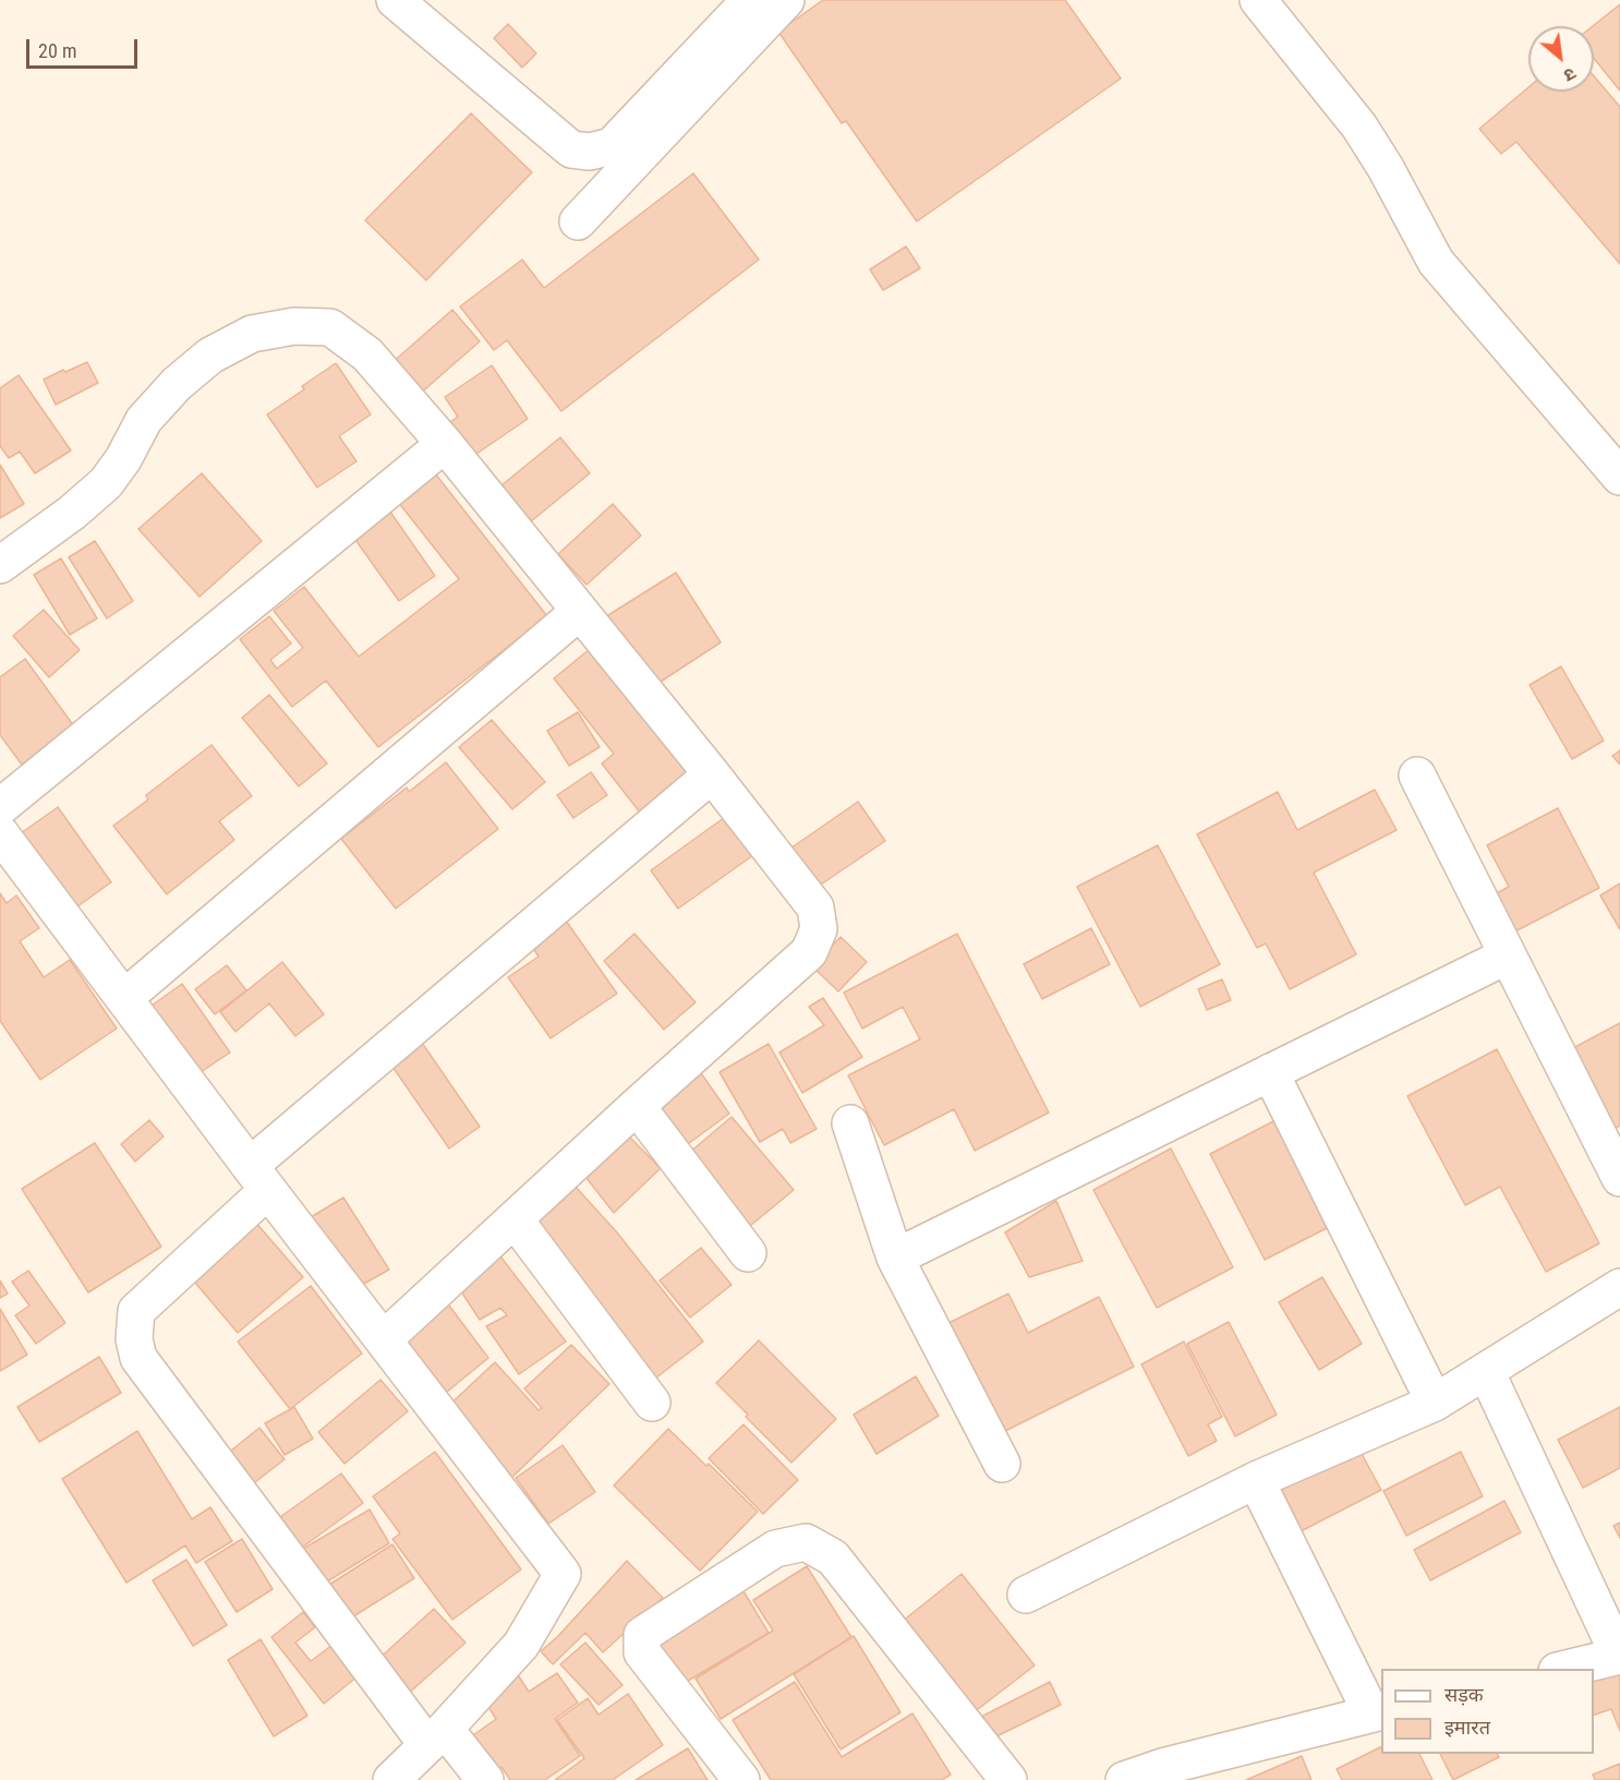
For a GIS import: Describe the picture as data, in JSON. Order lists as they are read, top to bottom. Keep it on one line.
{"legend":["सड़क","इमारत"],"scale_bar":"20 m","north":"bottom right"}
